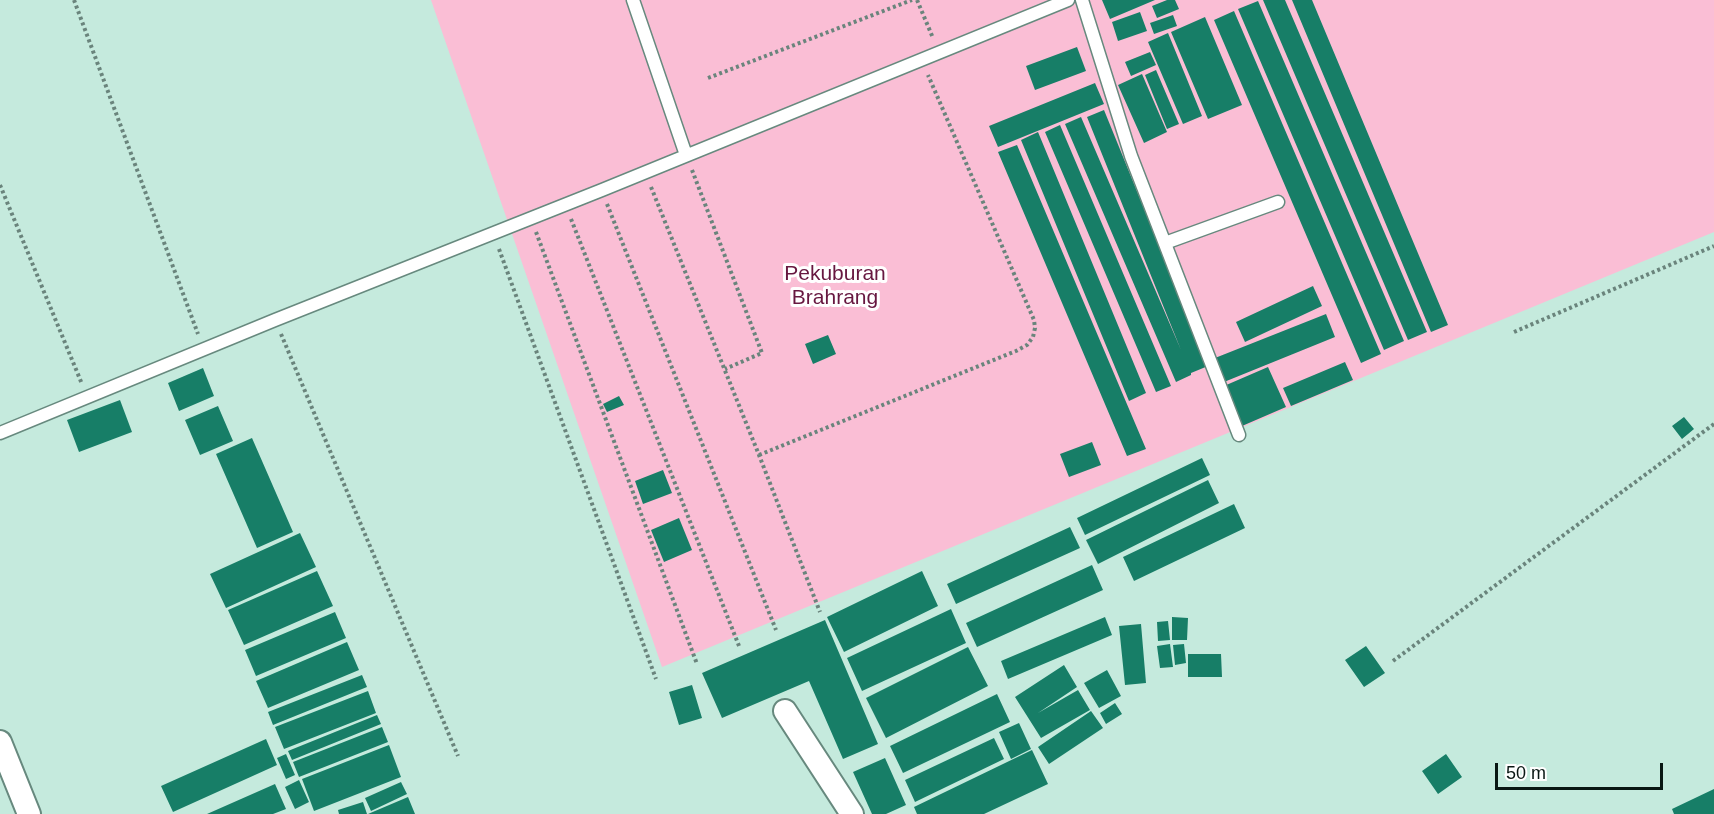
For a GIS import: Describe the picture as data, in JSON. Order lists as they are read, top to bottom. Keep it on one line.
{"parks":["Pekuburan Brahrang"],"scale_bar":"50 m"}
